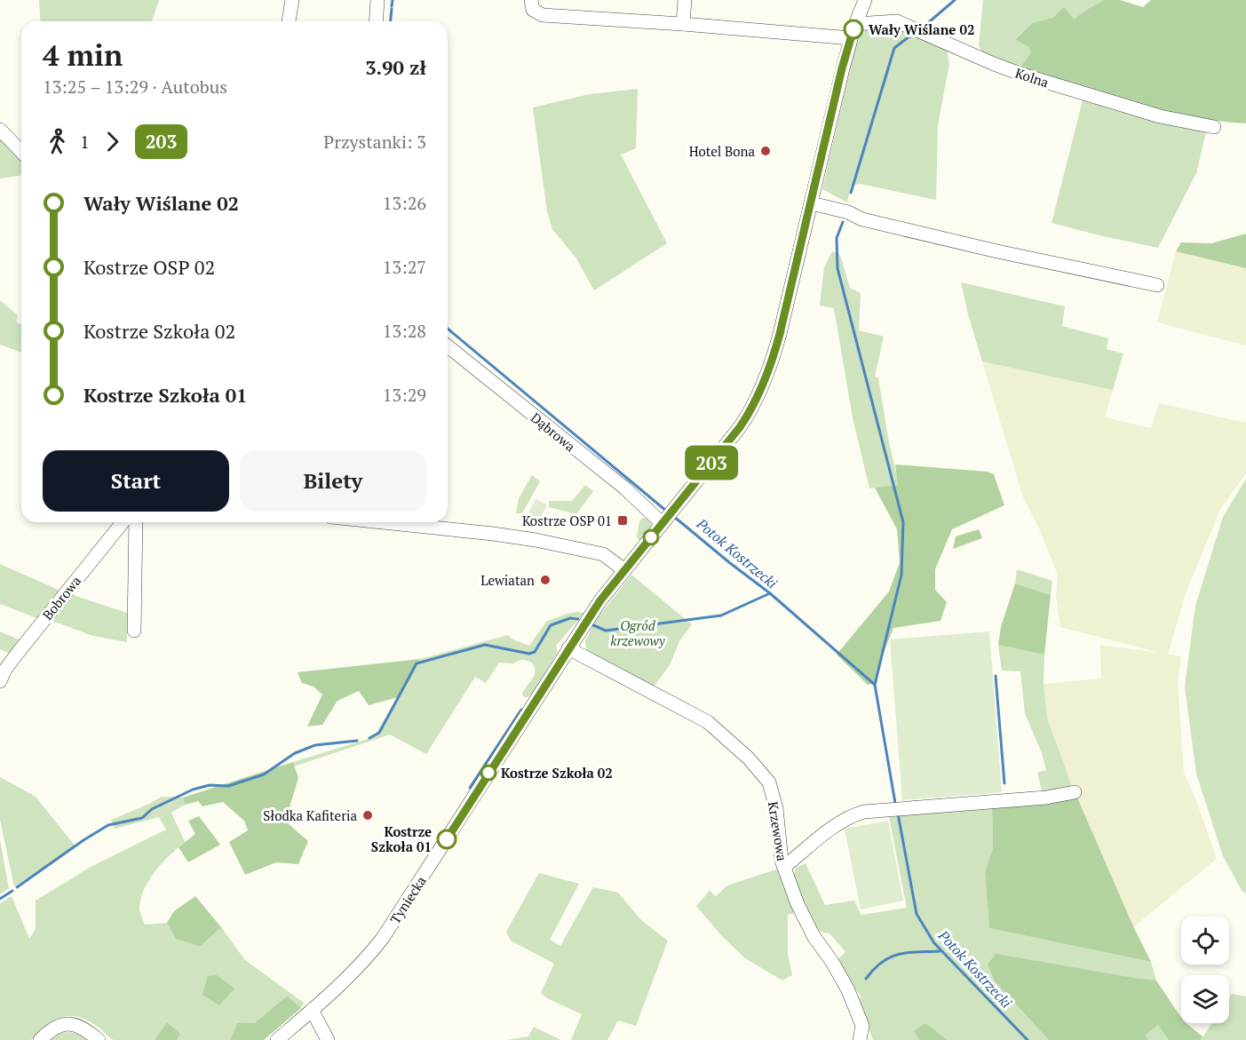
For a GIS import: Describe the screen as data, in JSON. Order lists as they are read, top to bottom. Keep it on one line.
{"streets":{"street":["Kolna","Dąbrowa","Bobrowa","Krzewowa","Tyniecka"]},"crossings":[["Kolna","Tyniecka"],["Dąbrowa","Tyniecka"],["Krzewowa","Tyniecka"]],"water":["Potok Kostrzecki"],"parks":["Ogród krzewowy"],"places":{"other":["Wały Wiślane 02","Hotel Bona","Lewiatan","Kostrze Szkoła 02","Słodka Kafiteria","Kostrze Szkoła 01"],"transit":["Kostrze OSP 01"]},"lines":["bus line 203"],"page":{"on_map":"203","heading":["4 min","13:25 – 13:29 · Autobus","3.90 zł"],"legs":["1","203","Przystanki: 3"],"list":[{"name":"Wały Wiślane 02","value":"13:26"},{"name":"Kostrze OSP 02","value":"13:27"},{"name":"Kostrze Szkoła 02","value":"13:28"},{"name":"Kostrze Szkoła 01","value":"13:29"}],"buttons":["Start","Bilety"]}}
